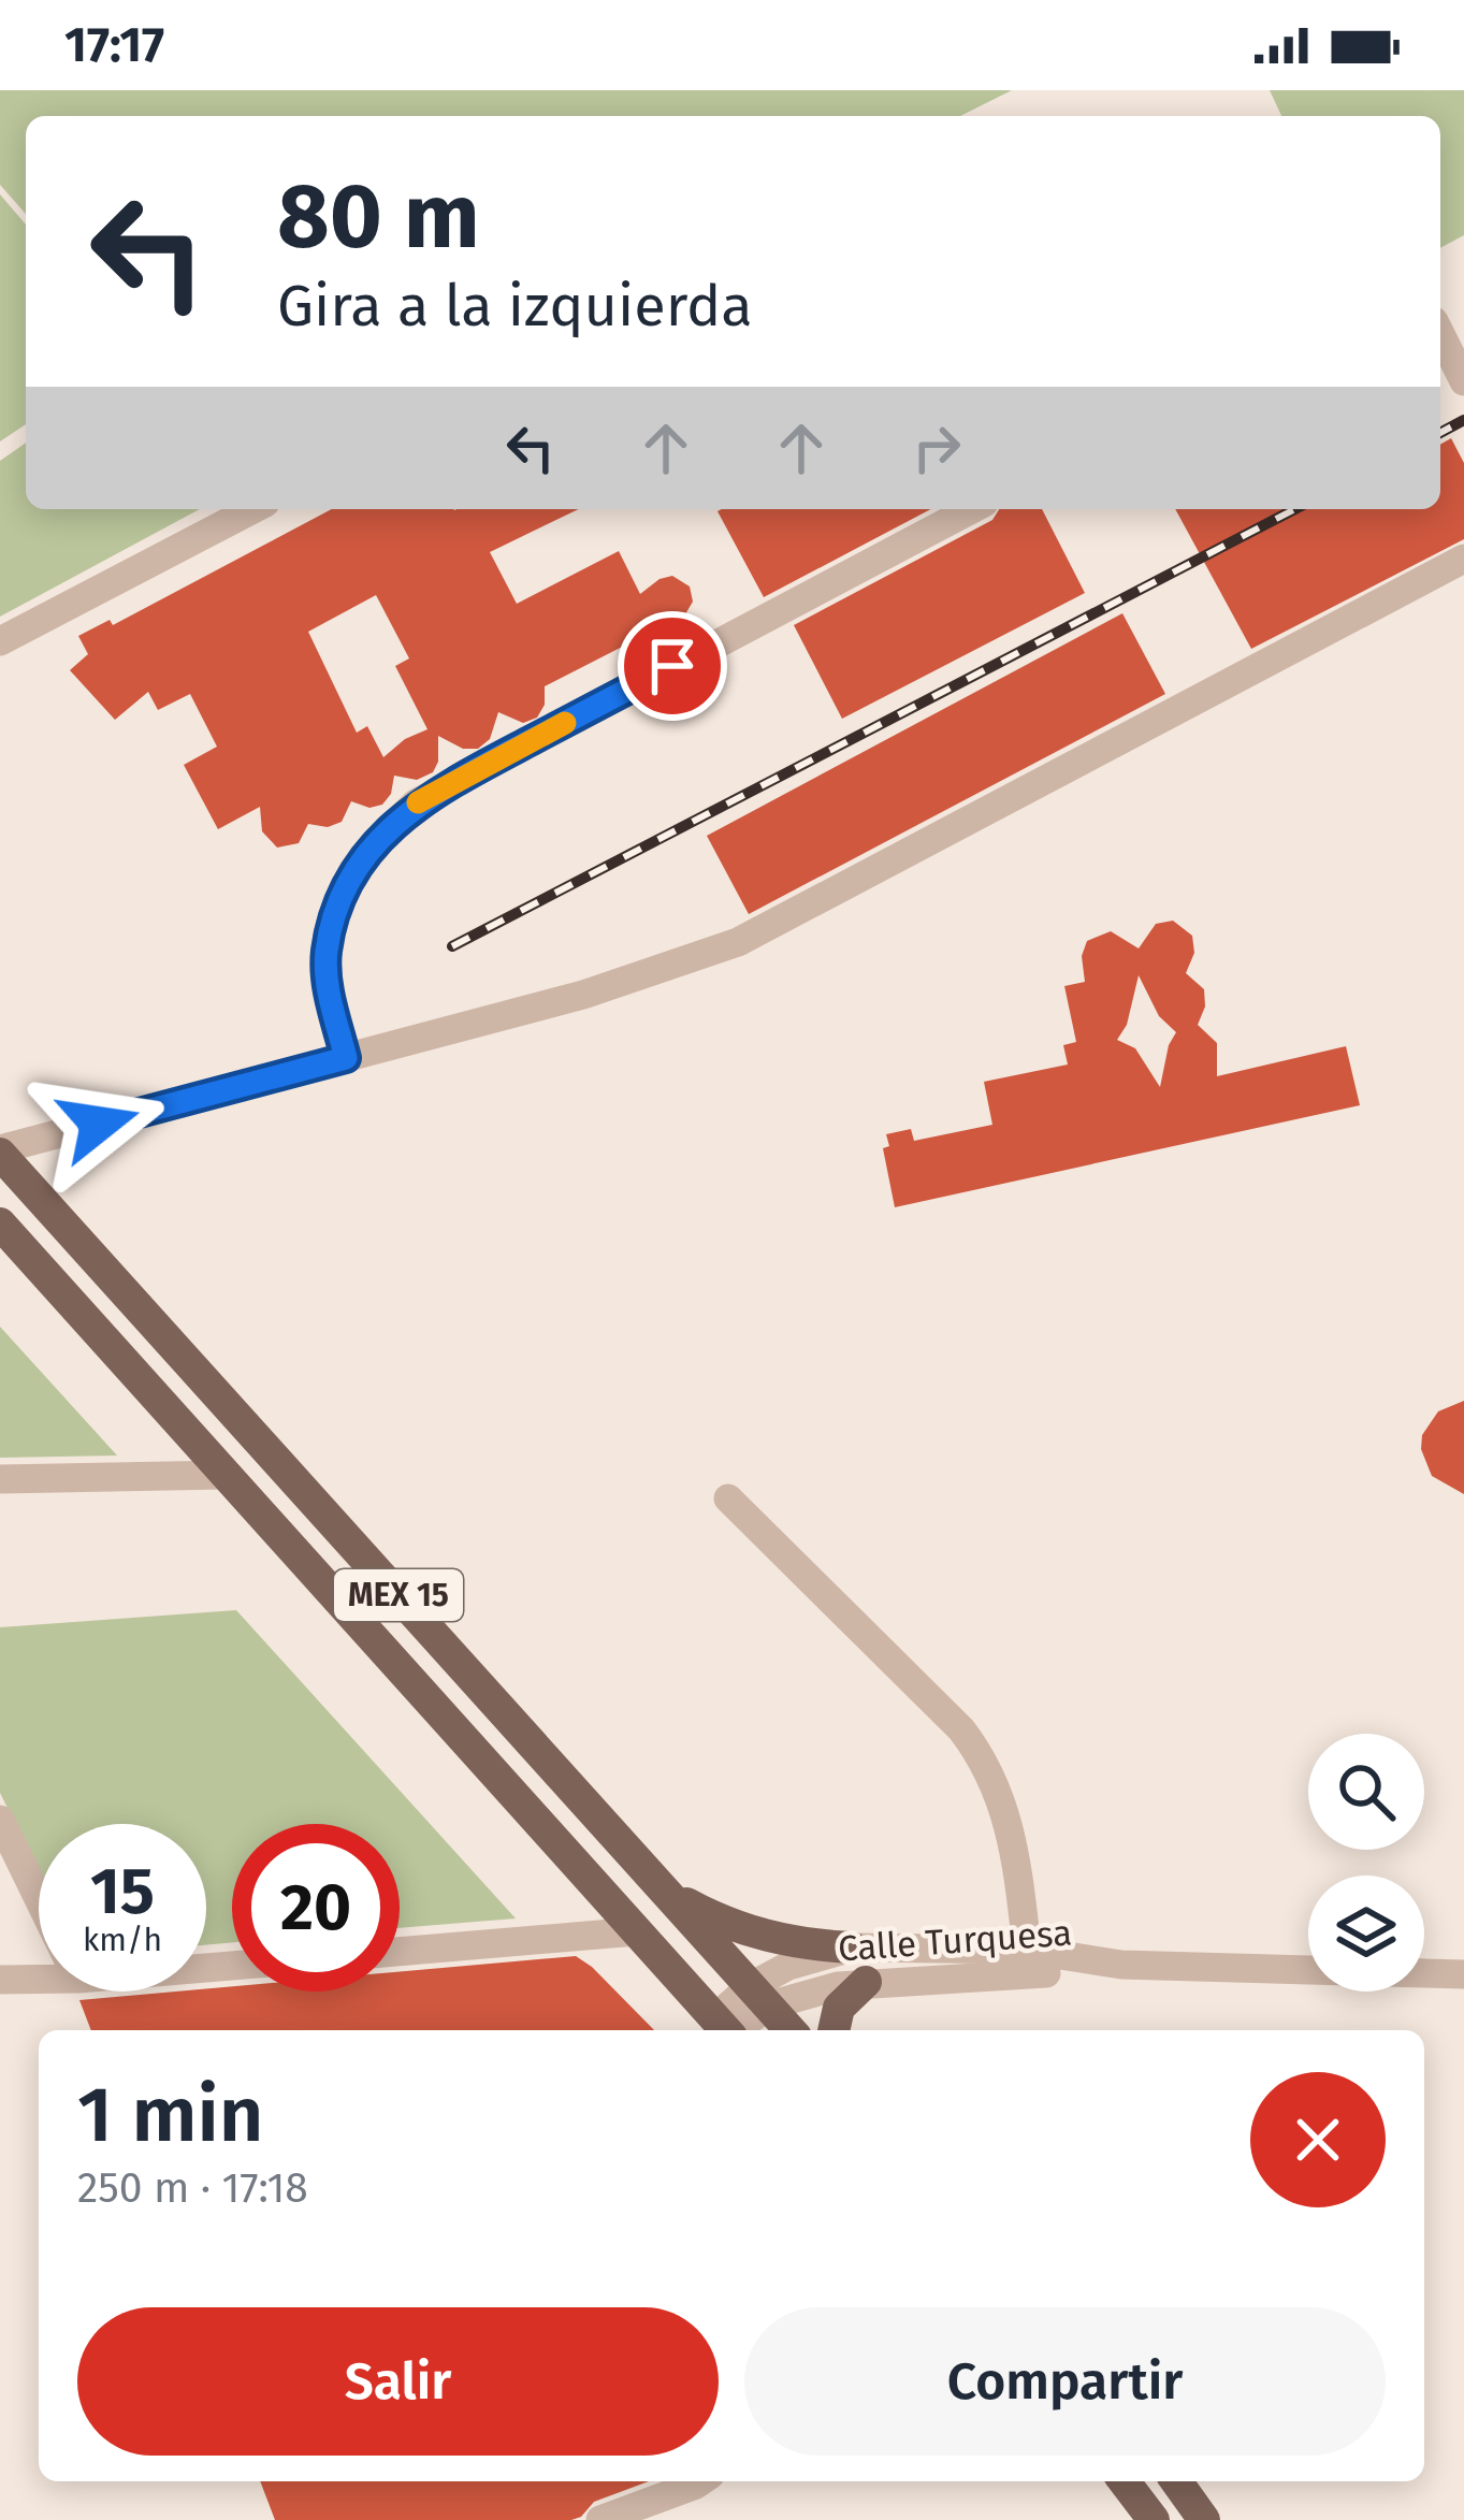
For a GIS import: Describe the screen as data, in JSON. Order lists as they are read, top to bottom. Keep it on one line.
{"streets":{"main road":["MEX 15"],"street":["Calle Turquesa"]},"crossings":[["MEX 15","Calle Turquesa"]],"page":{"status":"17:17","turn":["80 m","Gira a la izquierda"],"speed":"15 km/h","limit":"20","heading":["1 min","250 m · 17:18"],"buttons":["Salir","Compartir"]}}
